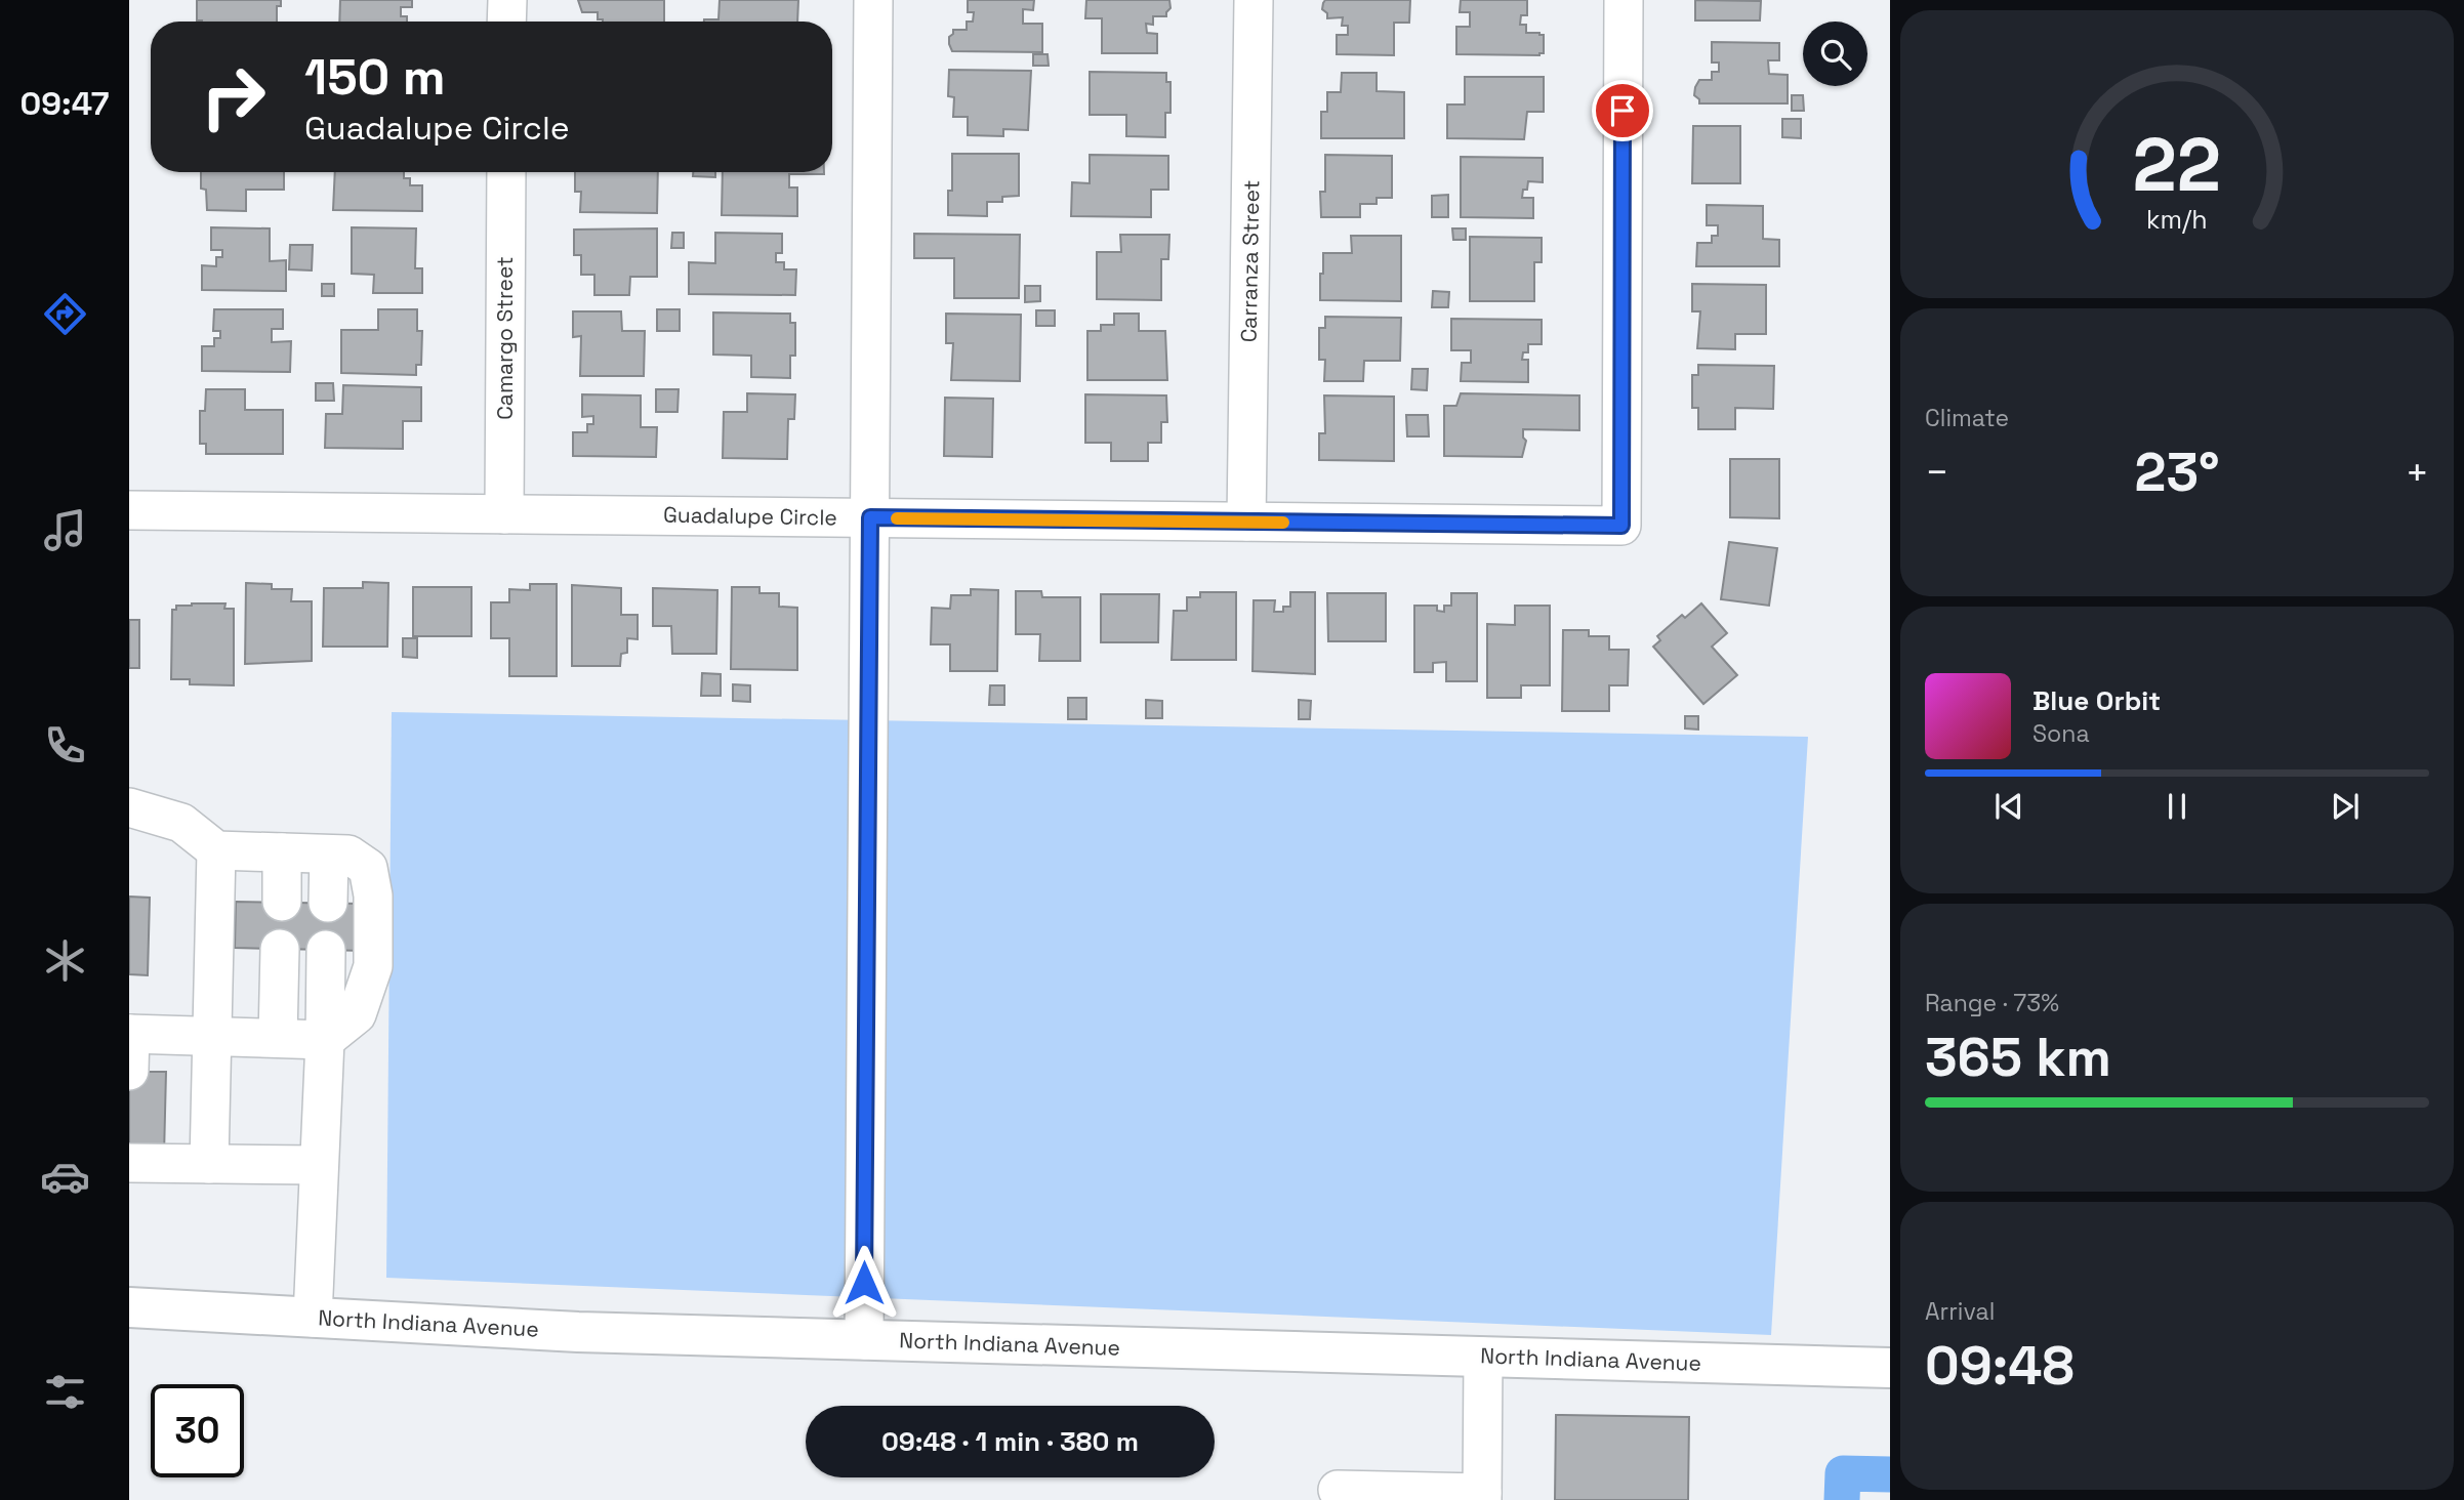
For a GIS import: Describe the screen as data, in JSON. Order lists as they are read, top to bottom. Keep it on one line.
{"streets":{"main road":["North Indiana Avenue"],"street":["Carranza Street","Camargo Street","Guadalupe Circle"]},"crossings":[["Carranza Street","Guadalupe Circle"],["Camargo Street","Guadalupe Circle"]],"page":{"tabs":"09:47","turn":["150 m","Guadalupe Circle"],"tile":["Climate",["Range · 73%","365 km"],["Arrival","09:48"]],"heat":["−","23°","+"],"song":["Blue Orbit","Sona"],"limit":"30","trip":"09:48 · 1 min · 380 m","gauge":["22","km/h"]}}
